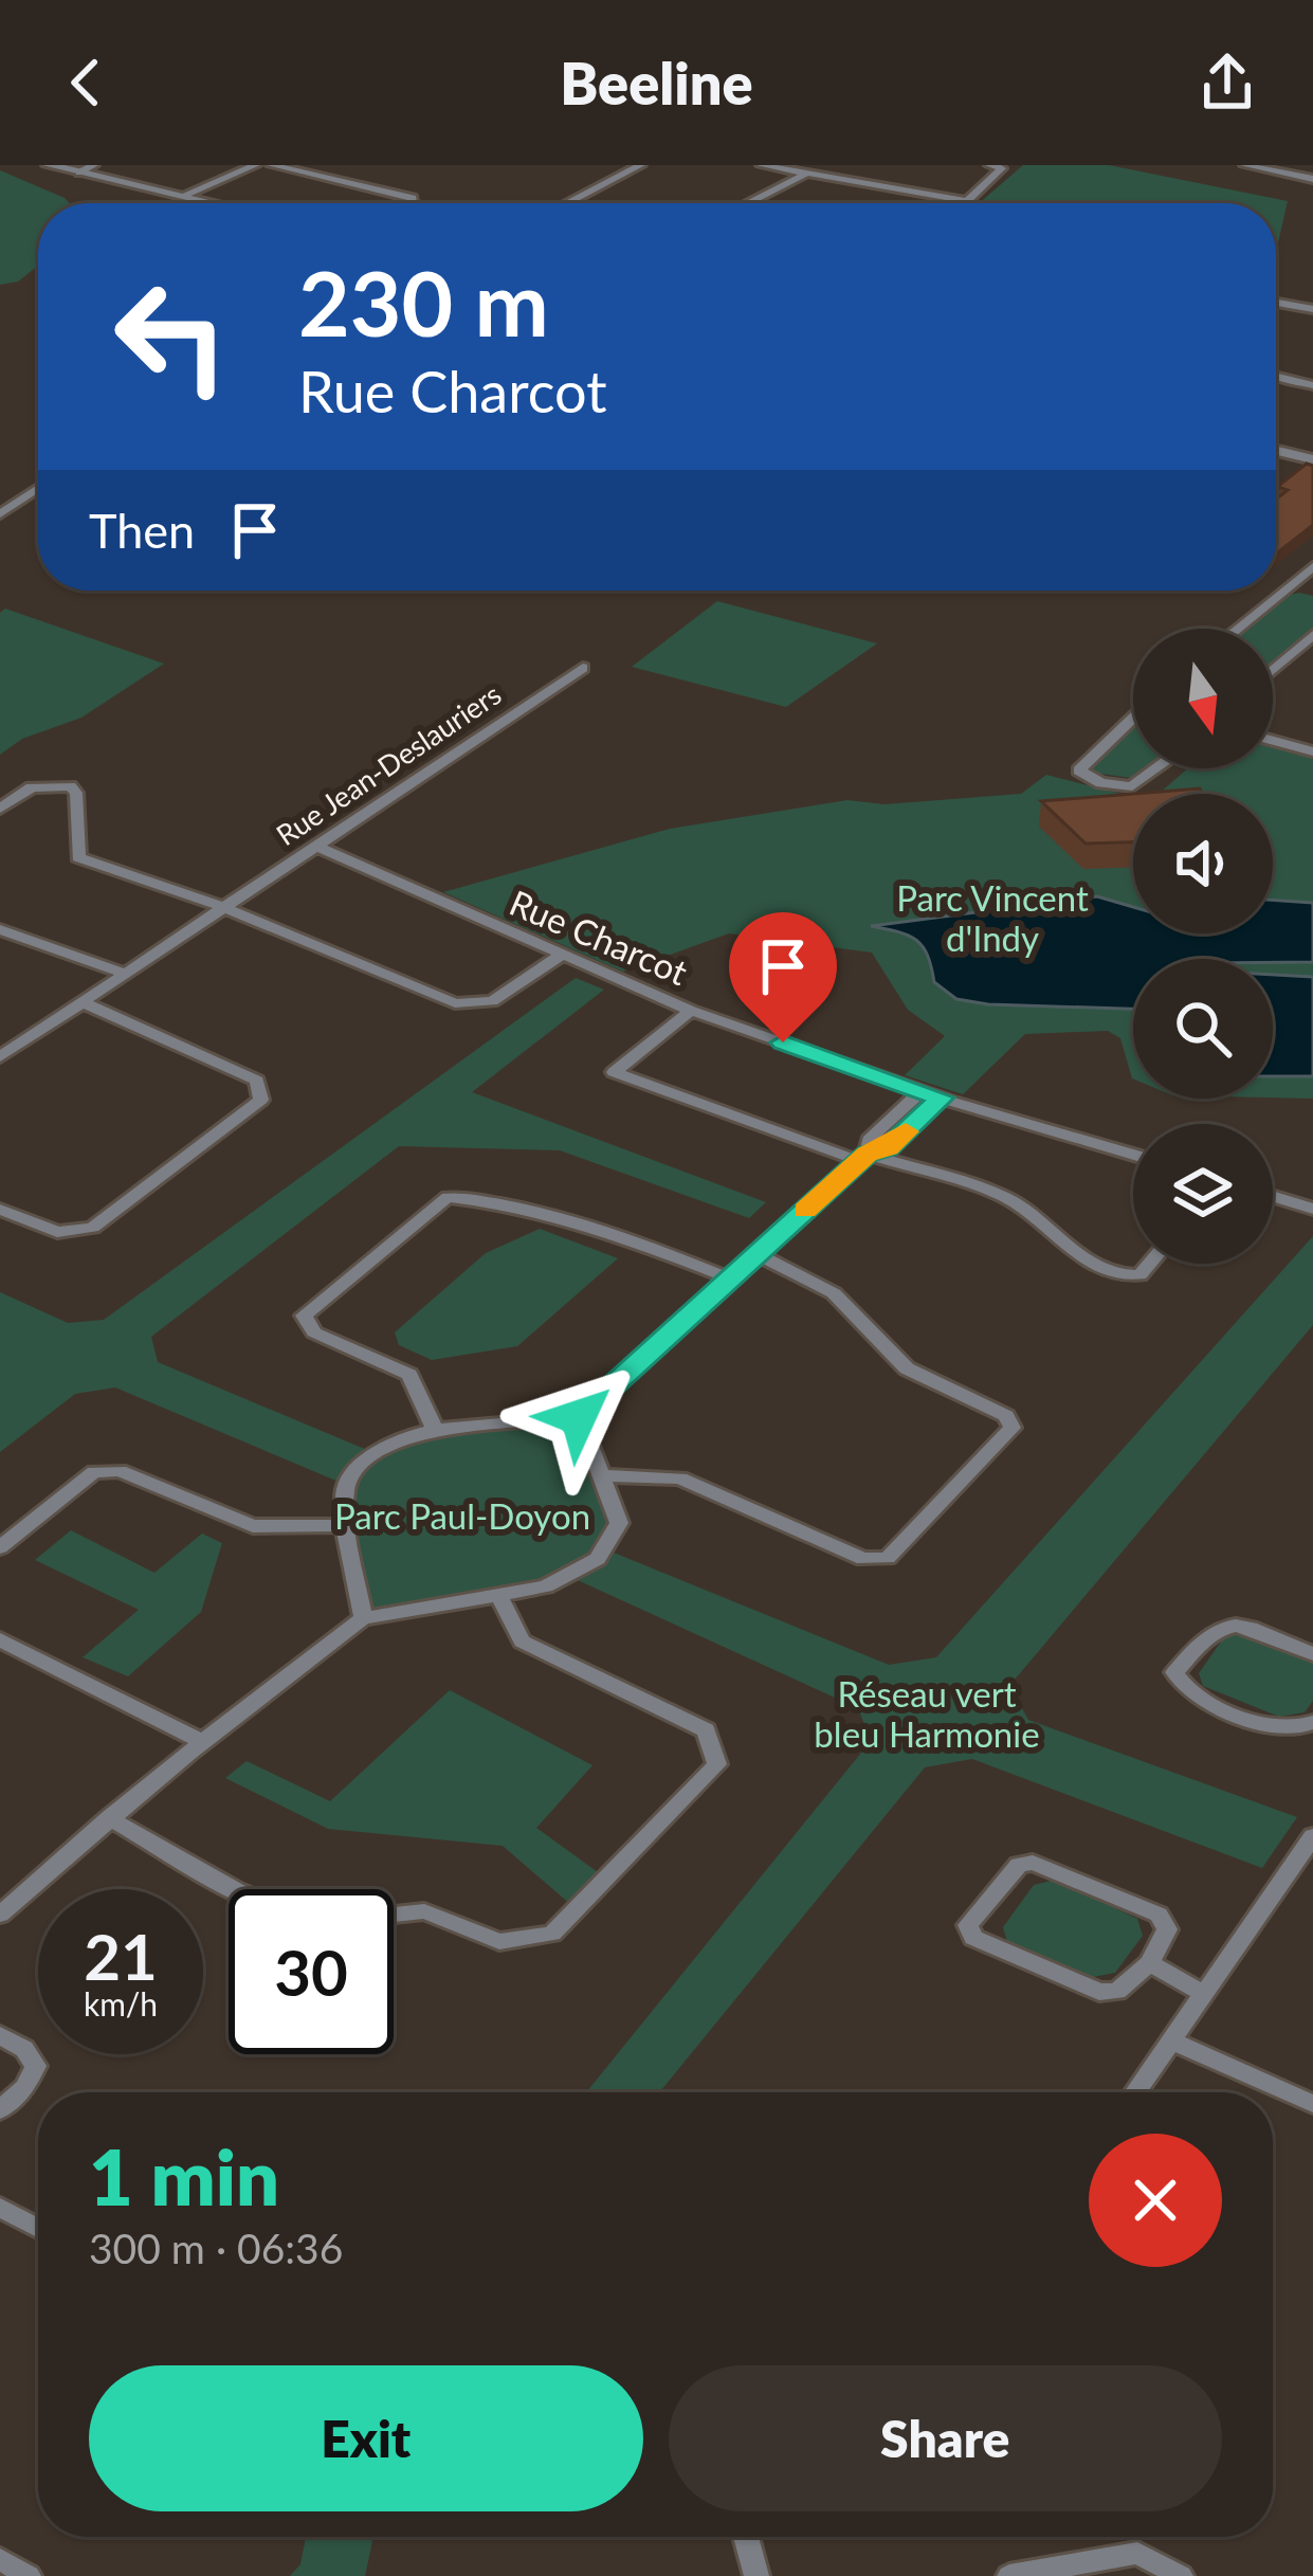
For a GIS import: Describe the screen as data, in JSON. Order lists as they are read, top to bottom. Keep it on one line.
{"streets":{"street":["Rue Jean-Deslauriers","Rue Charcot"]},"crossings":[["Rue Jean-Deslauriers","Rue Charcot"]],"parks":["Parc Vincent d'Indy","Parc Paul-Doyon","Réseau vert bleu Harmonie"],"north":"bottom","page":{"header":"Beeline","turn":["230 m","Rue Charcot"],"then":"Then","speed":"21 km/h","limit":"30","heading":["1 min","300 m · 06:36"],"buttons":["Exit","Share"]}}
